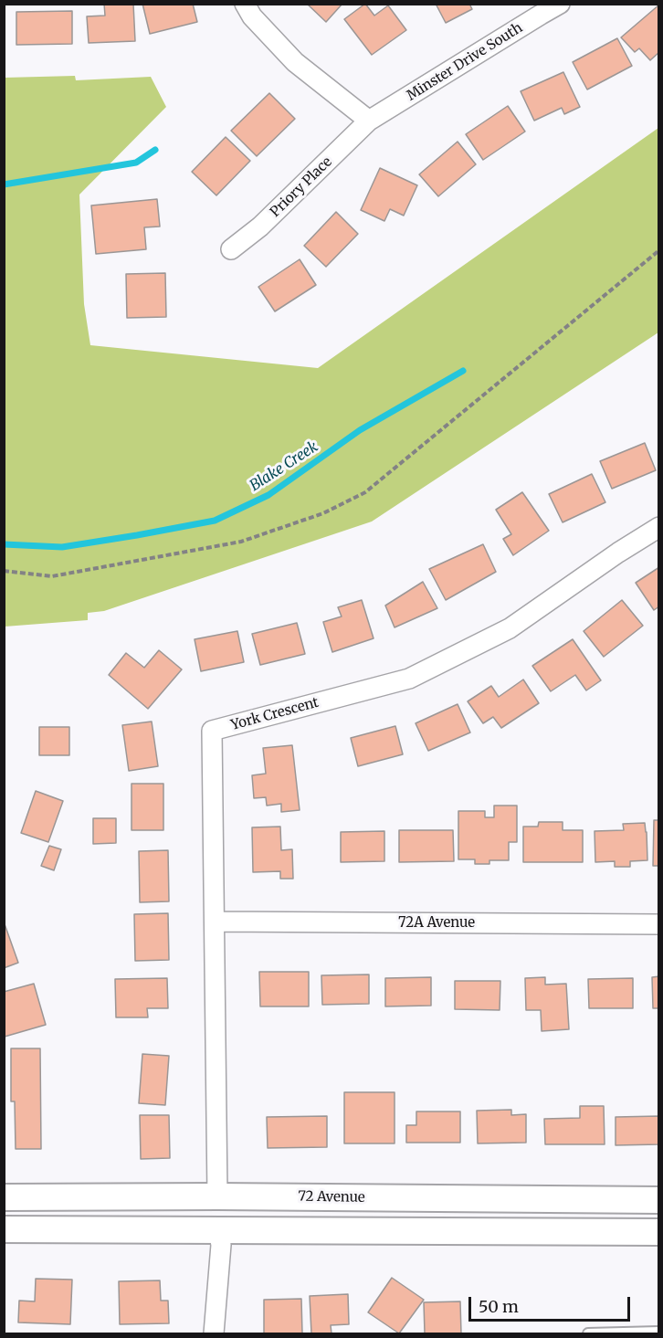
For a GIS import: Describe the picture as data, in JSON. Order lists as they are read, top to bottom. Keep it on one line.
{"streets":{"main road":["72 Avenue"],"street":["Minster Drive South","Priory Place","York Crescent","72A Avenue"]},"crossings":[["Minster Drive South","Priory Place"],["York Crescent","72A Avenue"],["York Crescent","72 Avenue"]],"water":["Blake Creek"],"scale_bar":"50 m"}
